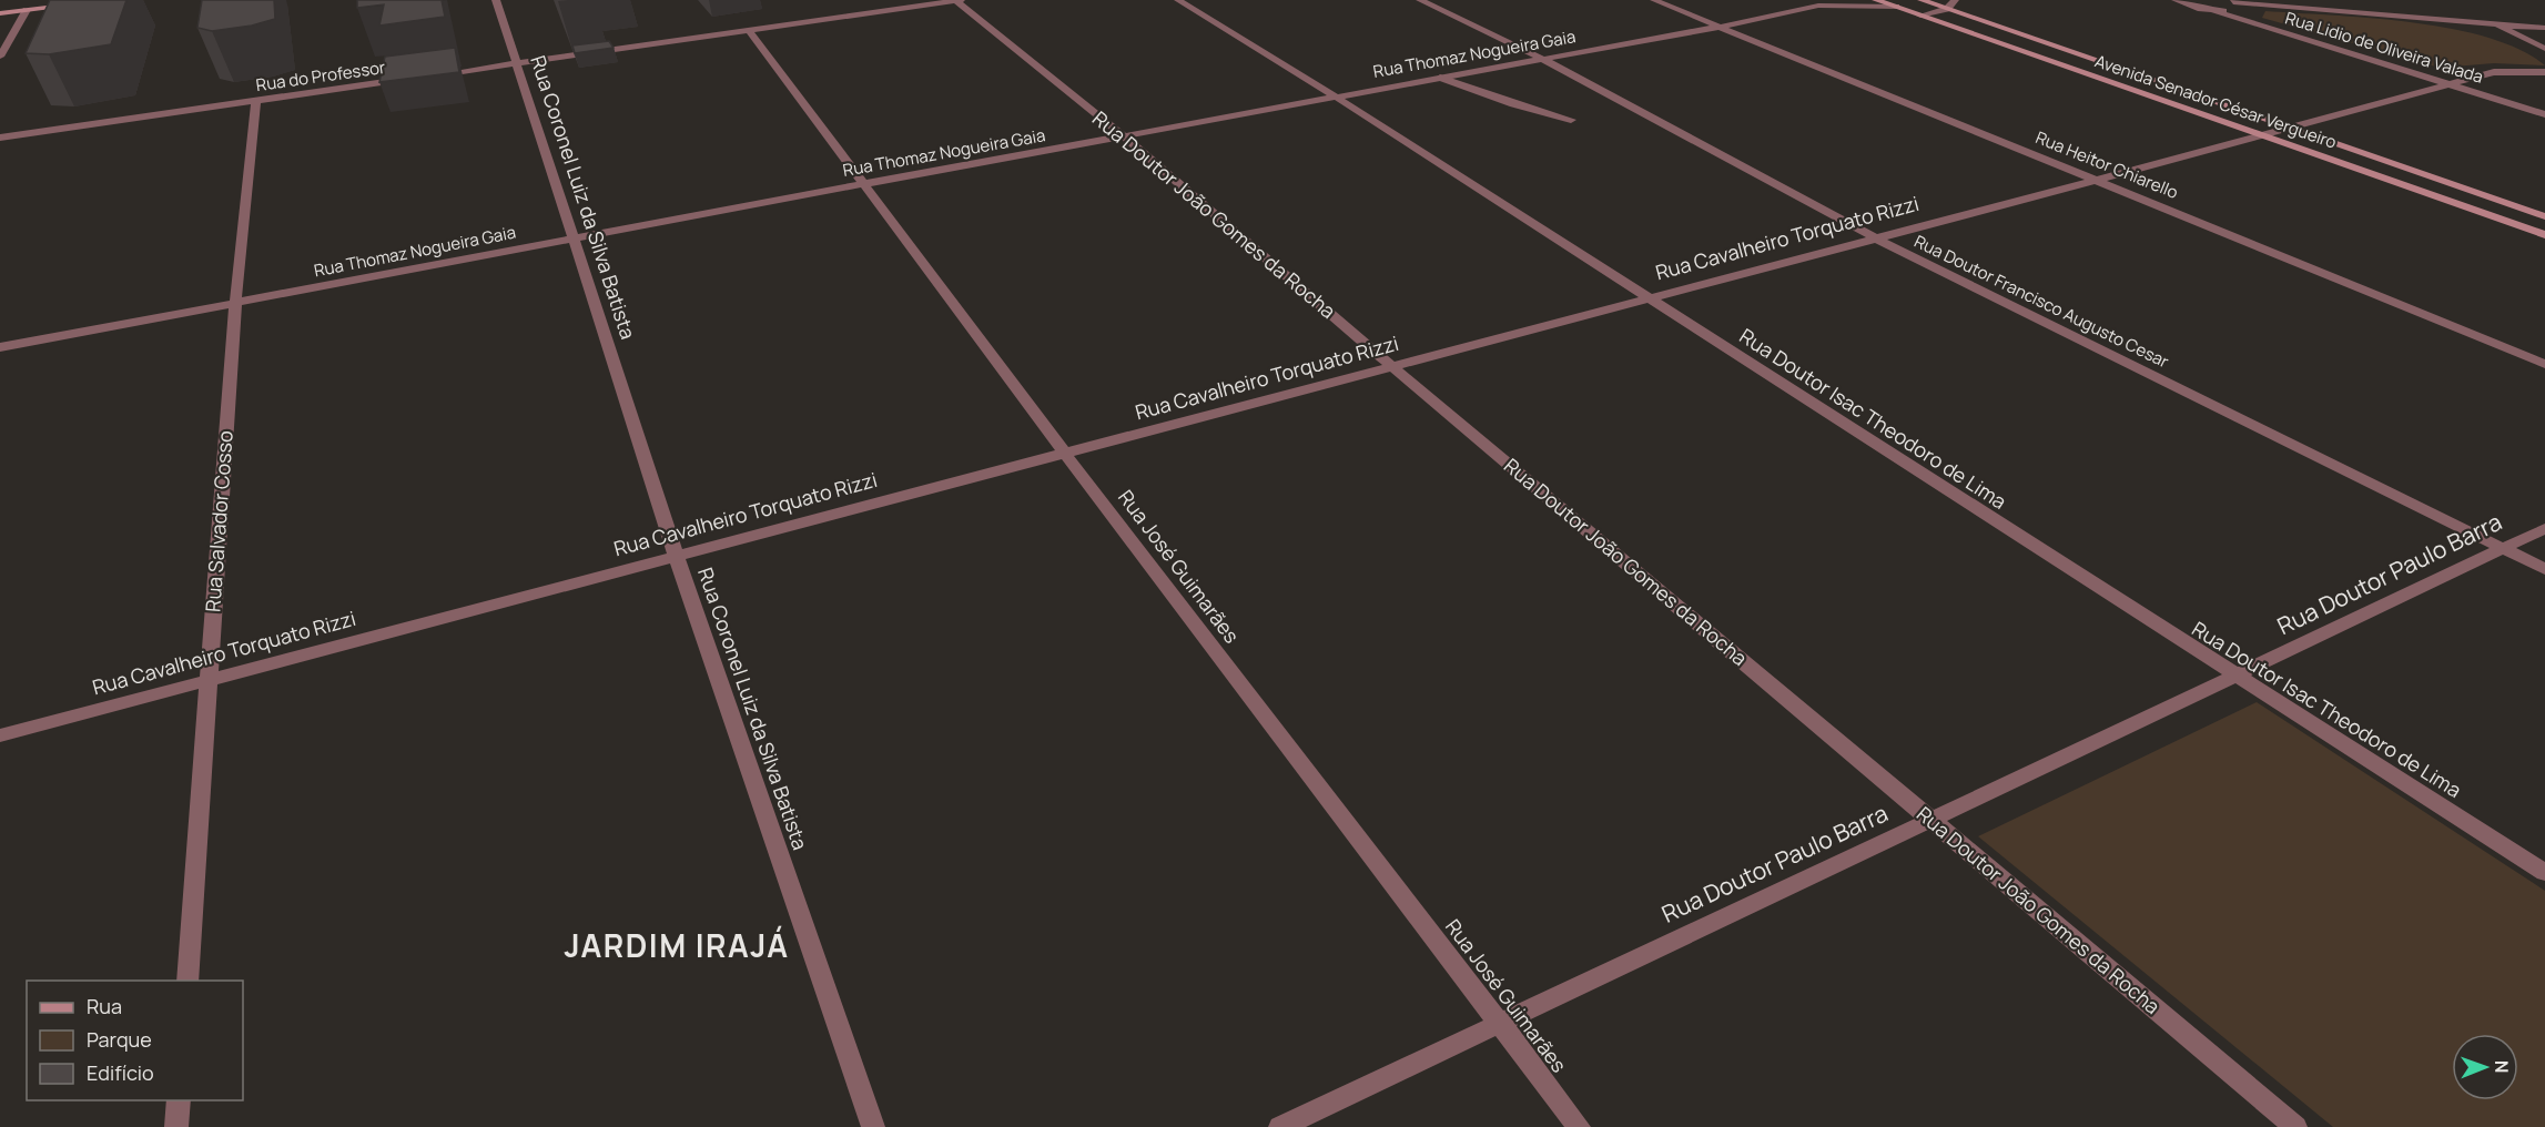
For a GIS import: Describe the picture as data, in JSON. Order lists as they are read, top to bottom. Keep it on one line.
{"streets":{"street":["Rua Lidio de Oliveira Valada","Rua Thomaz Nogueira Gaia","Rua do Professor","Avenida Senador César Vergueiro","Rua Heitor Chiarello","Rua Coronel Luiz da Silva Batista","Rua Doutor João Gomes da Rocha","Rua Cavalheiro Torquato Rizzi","Rua Doutor Francisco Augusto Cesar","Rua Doutor Isac Theodoro de Lima","Rua Salvador Cosso","Rua José Guimarães","Rua Doutor Paulo Barra"]},"crossings":[["Rua Lidio de Oliveira Valada","Rua Cavalheiro Torquato Rizzi"],["Rua Thomaz Nogueira Gaia","Avenida Senador César Vergueiro"],["Rua Thomaz Nogueira Gaia","Rua Heitor Chiarello"],["Rua Thomaz Nogueira Gaia","Rua Coronel Luiz da Silva Batista"],["Rua Thomaz Nogueira Gaia","Rua Doutor João Gomes da Rocha"],["Rua Thomaz Nogueira Gaia","Rua Doutor Francisco Augusto Cesar"],["Rua Thomaz Nogueira Gaia","Rua Doutor Isac Theodoro de Lima"],["Rua Thomaz Nogueira Gaia","Rua Salvador Cosso"],["Rua Thomaz Nogueira Gaia","Rua José Guimarães"],["Rua do Professor","Rua Salvador Cosso"],["Avenida Senador César Vergueiro","Rua Cavalheiro Torquato Rizzi"],["Rua Heitor Chiarello","Rua Cavalheiro Torquato Rizzi"],["Rua Coronel Luiz da Silva Batista","Rua Cavalheiro Torquato Rizzi"],["Rua Doutor João Gomes da Rocha","Rua Cavalheiro Torquato Rizzi"],["Rua Doutor João Gomes da Rocha","Rua Doutor Paulo Barra"],["Rua Cavalheiro Torquato Rizzi","Rua Doutor Francisco Augusto Cesar"],["Rua Cavalheiro Torquato Rizzi","Rua Doutor Isac Theodoro de Lima"],["Rua Cavalheiro Torquato Rizzi","Rua Salvador Cosso"],["Rua Cavalheiro Torquato Rizzi","Rua José Guimarães"],["Rua Doutor Francisco Augusto Cesar","Rua Doutor Paulo Barra"],["Rua Doutor Isac Theodoro de Lima","Rua Doutor Paulo Barra"],["Rua José Guimarães","Rua Doutor Paulo Barra"]],"districts":["JARDIM IRAJÁ"],"legend":["Rua","Parque","Edifício"],"north":"right"}
